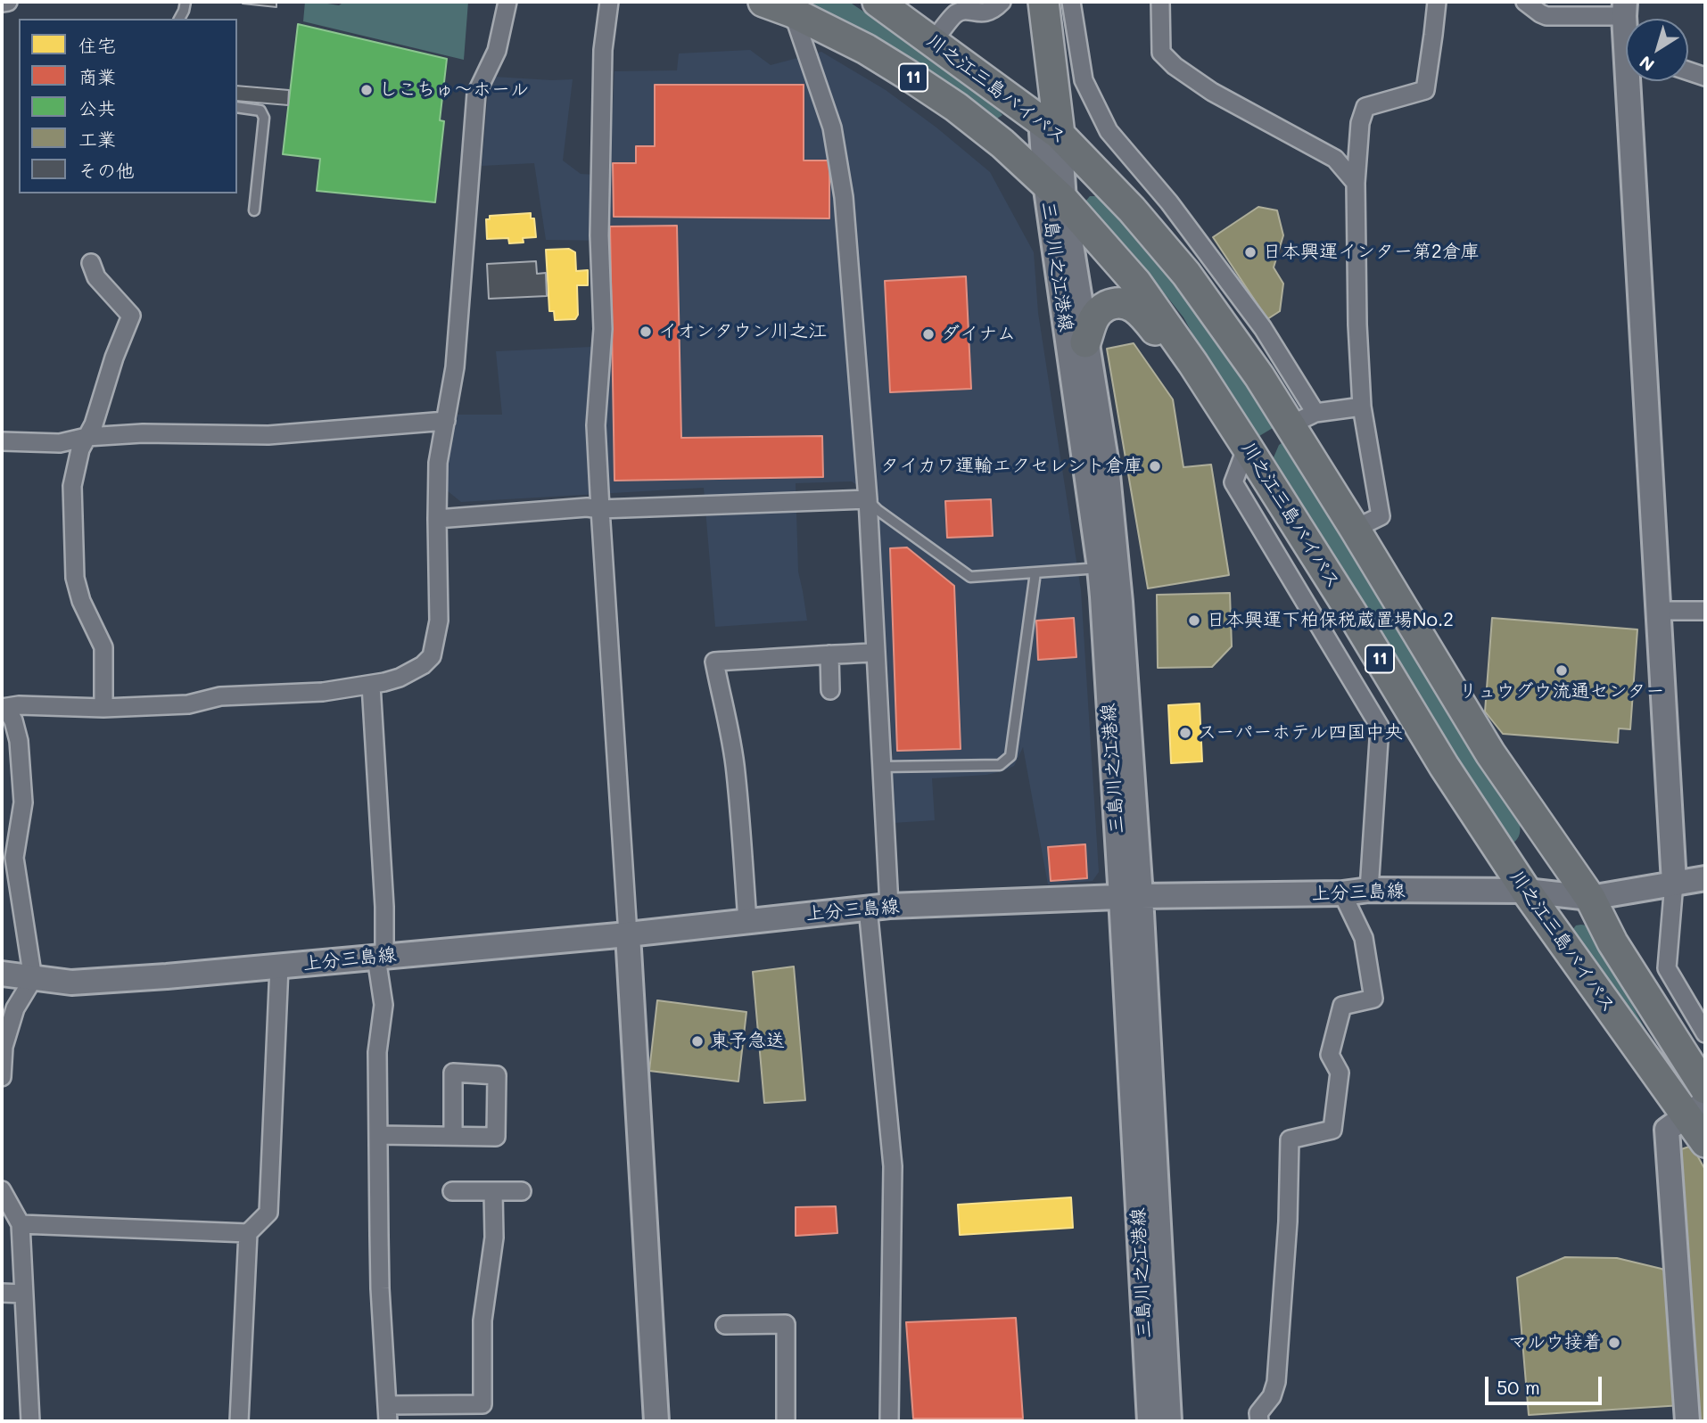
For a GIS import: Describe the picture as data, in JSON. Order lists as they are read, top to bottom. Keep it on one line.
{"streets":{"highway":["11","川之江三島バイパス"],"main road":["三島川之江港線","上分三島線"]},"crossings":[["川之江三島バイパス","三島川之江港線"],["川之江三島バイパス","上分三島線"],["三島川之江港線","上分三島線"]],"places":["しこちゅ～ホール","日本興運インター第2倉庫","イオンタウン川之江","ダイナム","タイカワ運輸エクセレント倉庫","日本興運下柏保税蔵置場No.2","リュウグウ流通センター","スーパーホテル四国中央","東予急送","マルウ接着"],"legend":["住宅","商業","公共","工業","その他"],"scale_bar":"50 m","north":"bottom left"}
